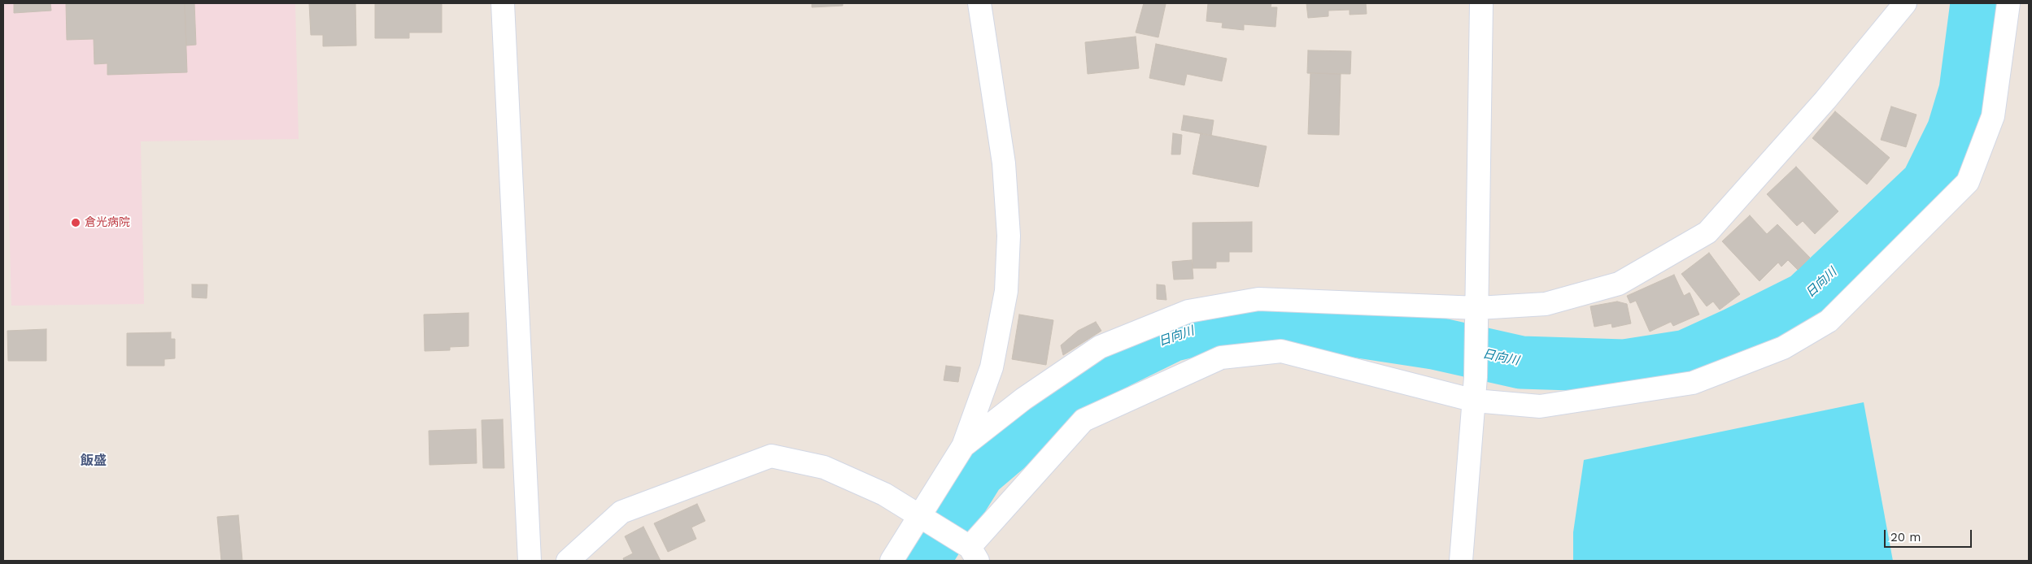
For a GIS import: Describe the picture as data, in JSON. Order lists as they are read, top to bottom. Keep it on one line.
{"districts":["飯盛"],"water":["日向川"],"places":["倉光病院"],"scale_bar":"20 m"}
